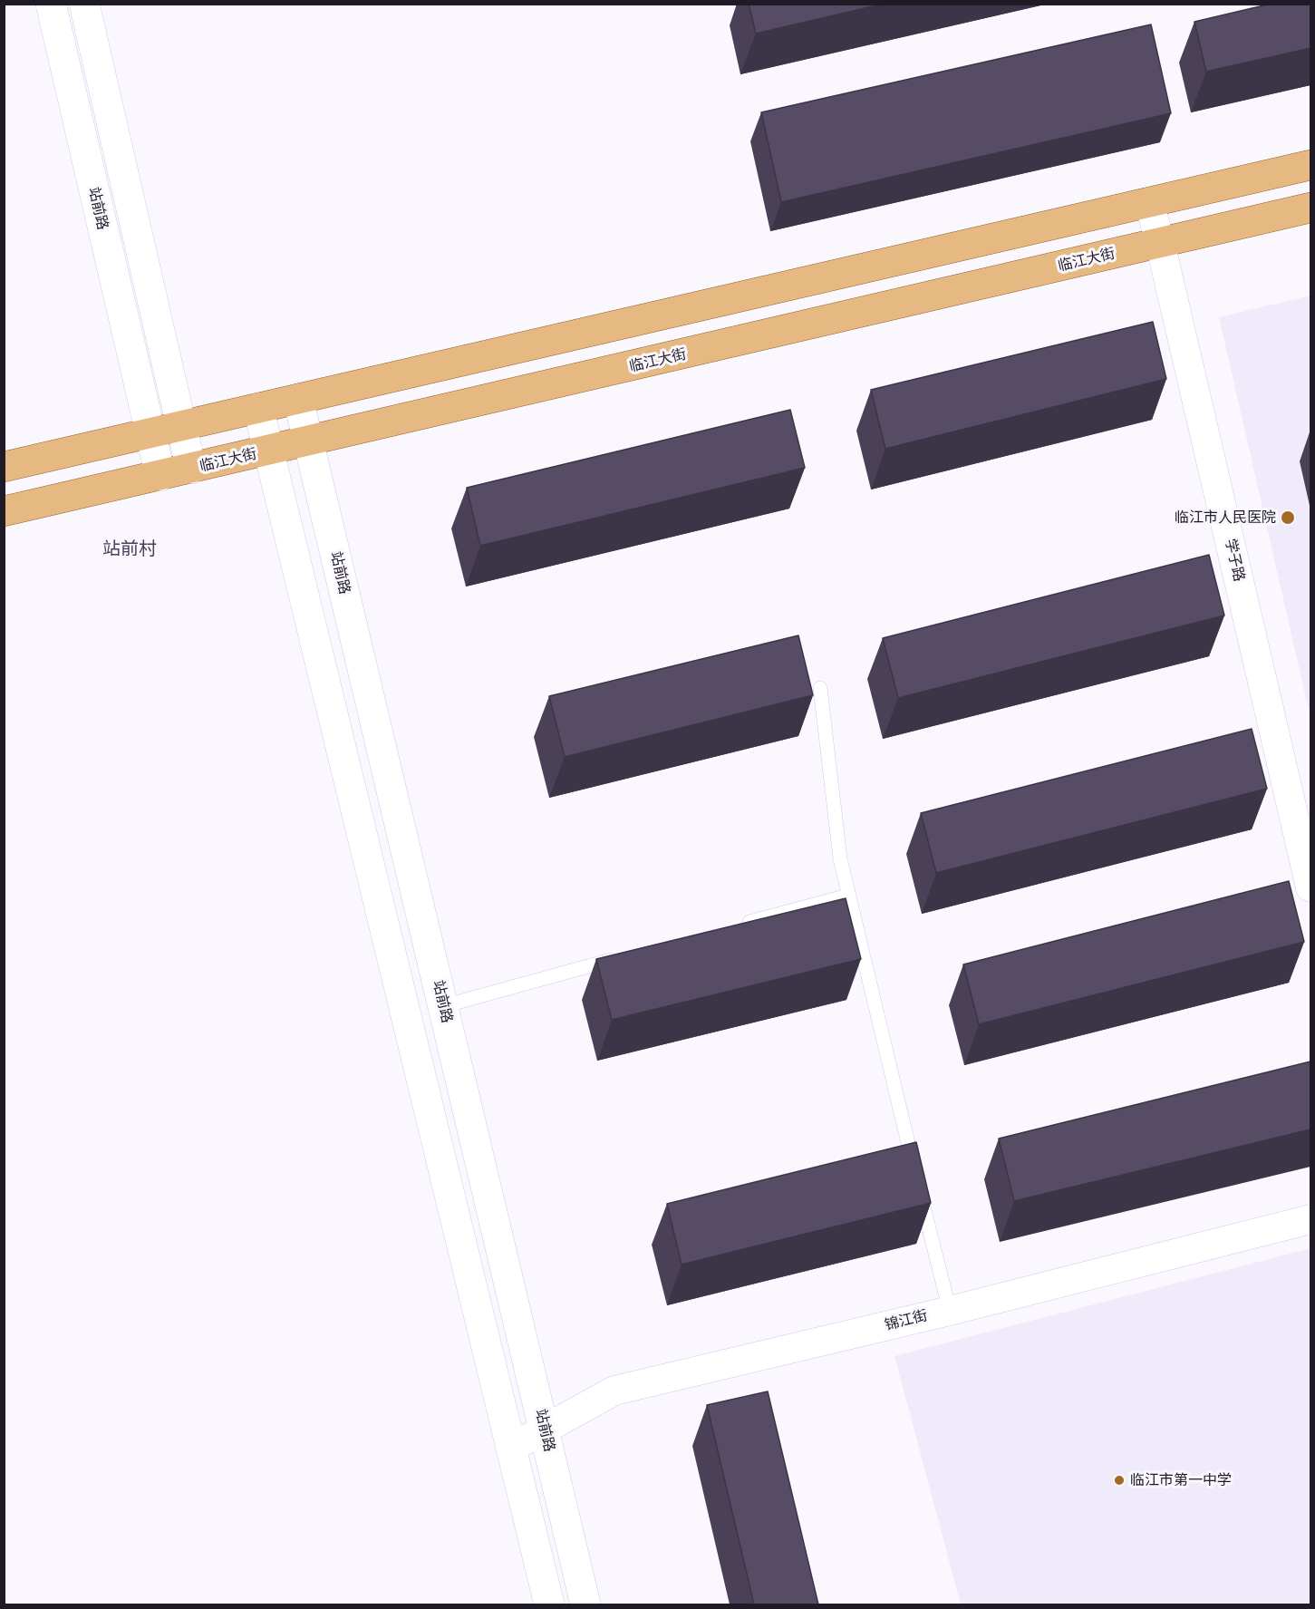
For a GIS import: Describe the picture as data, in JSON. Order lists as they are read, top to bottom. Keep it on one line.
{"streets":{"main road":["站前路","临江大街"],"street":["学子路","锦江街"]},"crossings":[["站前路","临江大街"],["站前路","锦江街"],["临江大街","学子路"]],"districts":["站前村"],"places":["临江市人民医院","临江市第一中学"]}
